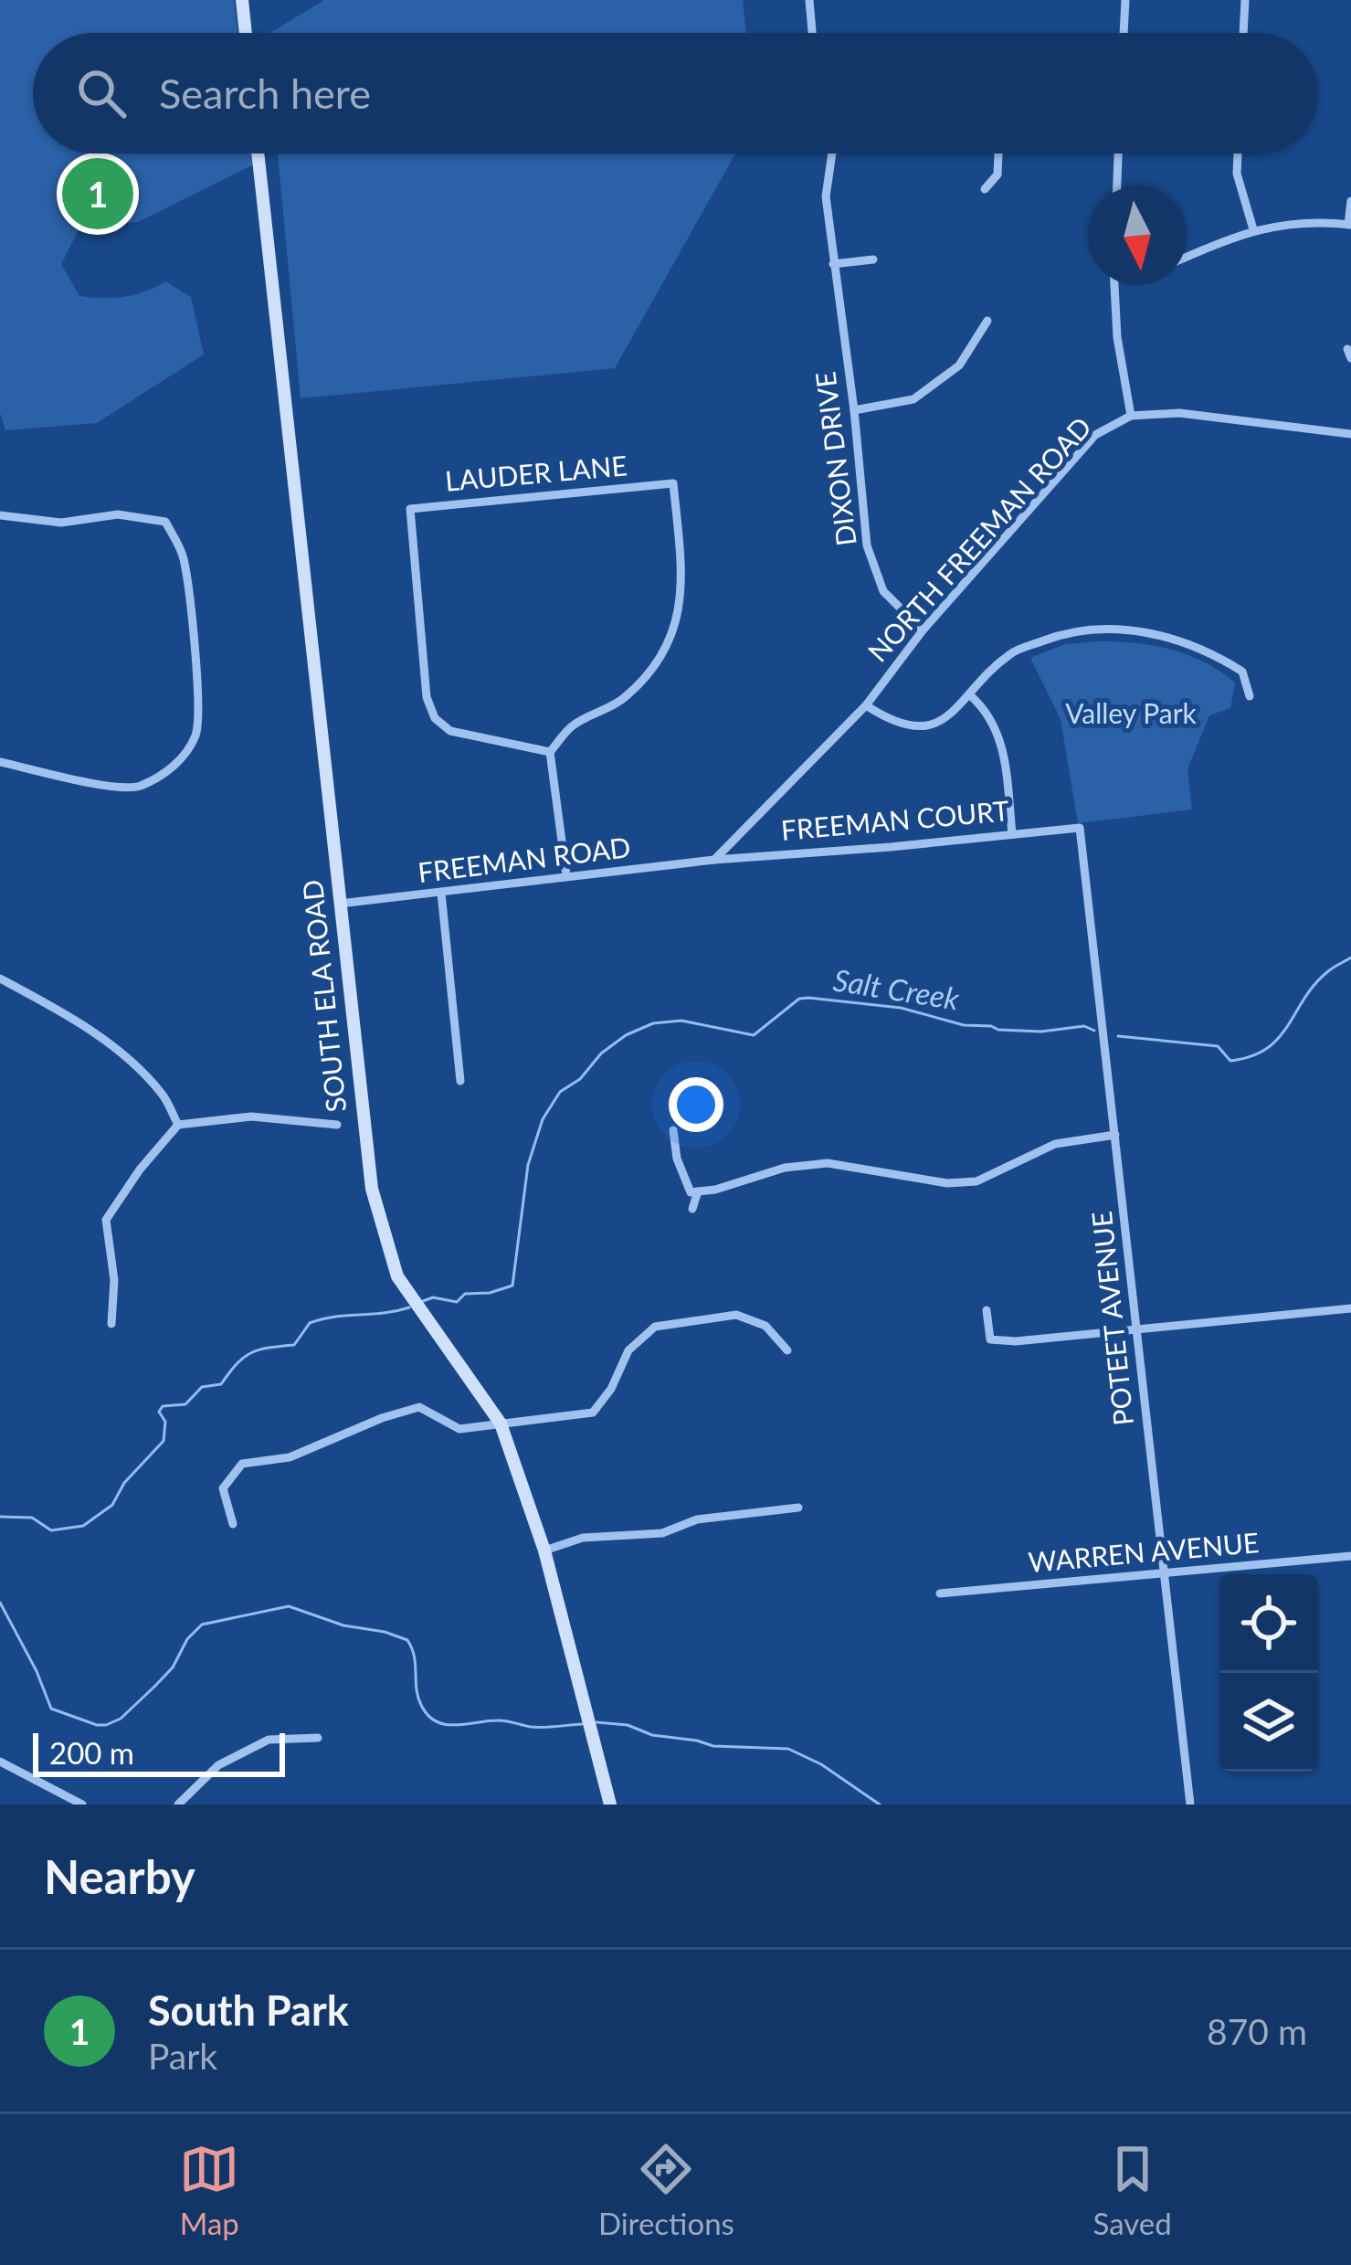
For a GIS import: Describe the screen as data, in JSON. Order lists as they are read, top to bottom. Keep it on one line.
{"streets":{"main road":["SOUTH ELA ROAD"],"street":["DIXON DRIVE","LAUDER LANE","NORTH FREEMAN ROAD","FREEMAN COURT","FREEMAN ROAD","POTEET AVENUE","WARREN AVENUE"]},"crossings":[["DIXON DRIVE","NORTH FREEMAN ROAD"],["NORTH FREEMAN ROAD","FREEMAN COURT"],["NORTH FREEMAN ROAD","FREEMAN ROAD"],["FREEMAN COURT","FREEMAN ROAD"],["FREEMAN COURT","POTEET AVENUE"],["FREEMAN ROAD","SOUTH ELA ROAD"],["POTEET AVENUE","WARREN AVENUE"]],"water":["Salt Creek"],"parks":["Valley Park"],"scale_bar":"200 m","north":"bottom","page":{"search":"Search here","pins":"1","scale":"200 m","heading":"Nearby","list":[{"mark":"1","name":"South Park","note":"Park","value":"870 m"}],"nav":["Map","Directions","Saved"]}}
